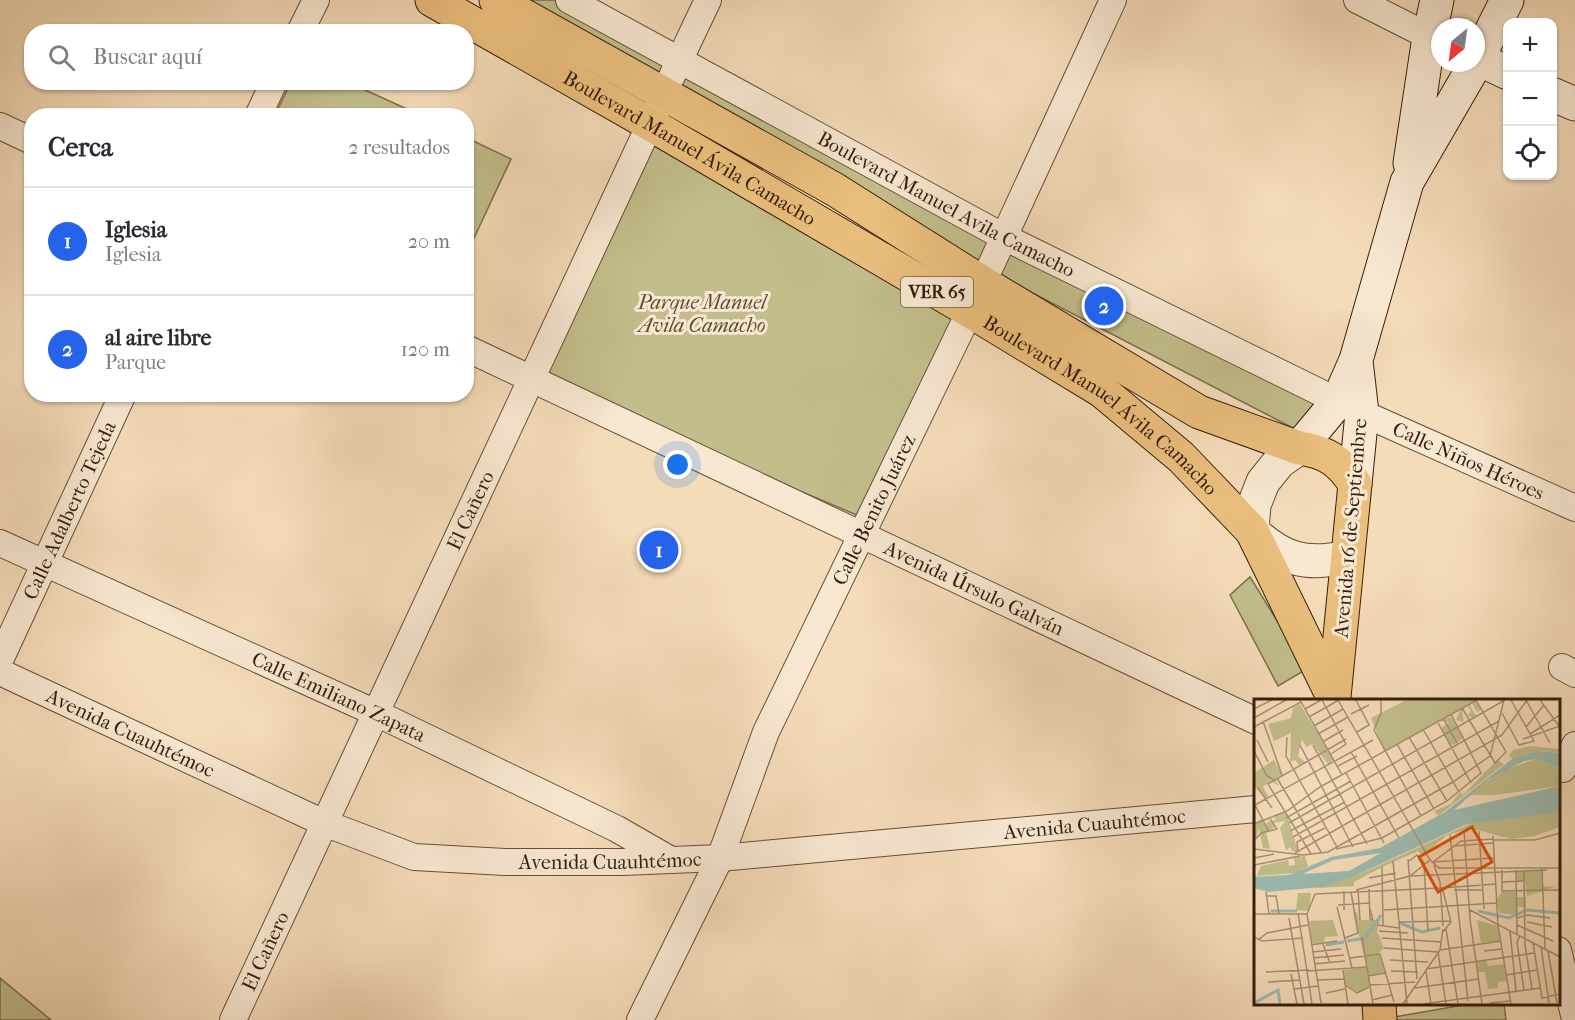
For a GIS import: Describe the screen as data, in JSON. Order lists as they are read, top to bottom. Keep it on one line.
{"streets":{"main road":["Boulevard Manuel Ávila Camacho","VER 65","Avenida 16 de Septiembre"],"street":["Boulevard Manuel Avila Camacho","Calle Niños Héroes","Calle Benito Juárez","El Cañero","Calle Adalberto Tejeda","Avenida Úrsulo Galván","Calle Emiliano Zapata","Avenida Cuauhtémoc"]},"crossings":[["Boulevard Manuel Ávila Camacho","Calle Benito Juárez"],["Boulevard Manuel Ávila Camacho","El Cañero"],["Boulevard Manuel Ávila Camacho","Avenida 16 de Septiembre"],["Boulevard Manuel Avila Camacho","Calle Niños Héroes"],["Boulevard Manuel Avila Camacho","Calle Benito Juárez"],["Boulevard Manuel Avila Camacho","El Cañero"],["Boulevard Manuel Avila Camacho","Avenida 16 de Septiembre"],["Calle Niños Héroes","Avenida 16 de Septiembre"],["Calle Benito Juárez","Avenida Úrsulo Galván"],["Calle Benito Juárez","Avenida Cuauhtémoc"],["El Cañero","Avenida Úrsulo Galván"],["El Cañero","Calle Emiliano Zapata"],["El Cañero","Avenida Cuauhtémoc"],["Calle Adalberto Tejeda","Calle Emiliano Zapata"],["Calle Emiliano Zapata","Avenida Cuauhtémoc"]],"parks":["Parque Manuel Avila Camacho"],"north":"bottom left","page":{"map_buttons":["+","−"],"search":"Buscar aquí","heading":["Cerca","2 resultados"],"list":[{"mark":"1","name":"Iglesia","note":"Iglesia","value":"20 m"},{"mark":"2","name":"al aire libre","note":"Parque","value":"120 m"}],"pins":["2","1"]}}
